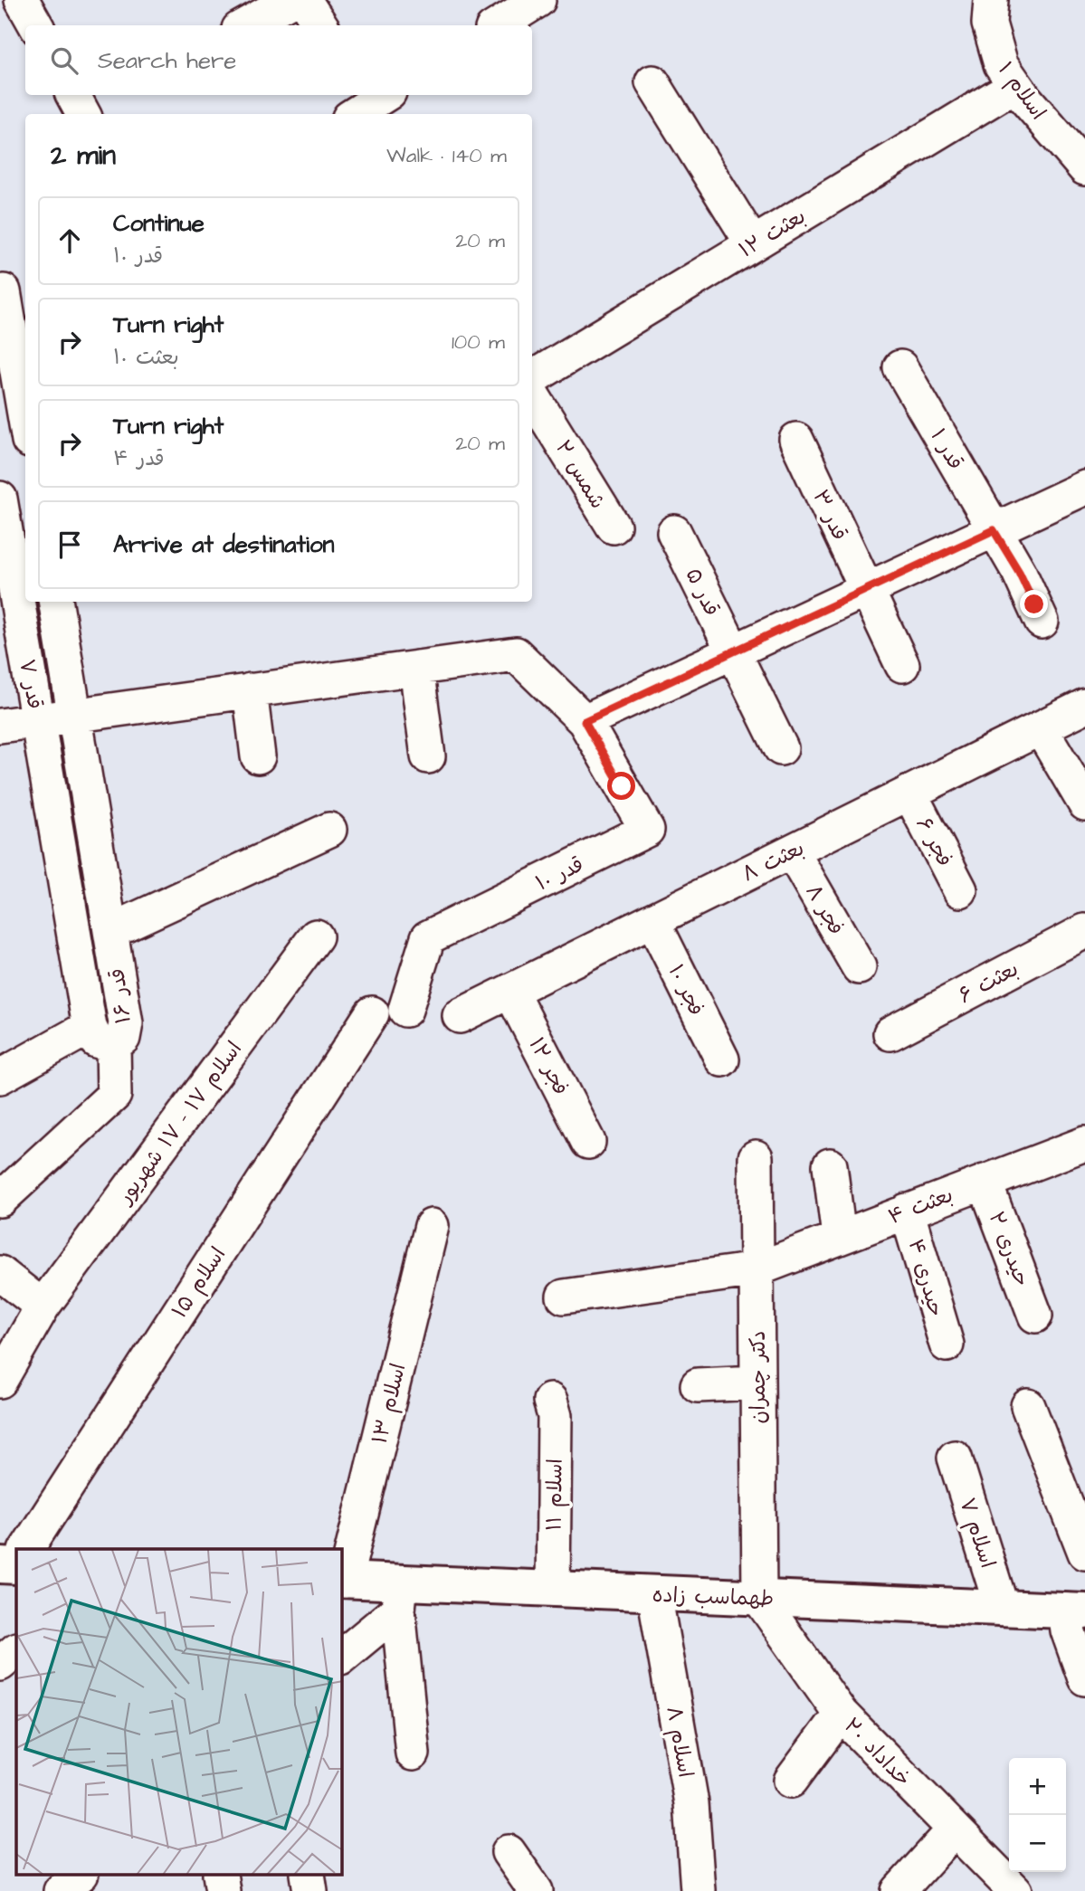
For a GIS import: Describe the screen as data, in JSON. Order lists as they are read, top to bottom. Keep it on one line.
{"streets":{"main road":["طهماسب زاده"],"street":["اسلام ۱","بعثت ۱۲","قدر ۱","شمس ۲","قدر ۳","قدر ۵","قدر ۷","فجر ۶","بعثت ۸","قدر ۱۰","فجر ۸","بعثت ۶","فجر ۱۰","قدر ۱۶","فجر ۱۲","اسلام ۱۷ - ۱۷ شهریور","بعثت ۴","حیدری ۲","حیدری ۴","اسلام ۱۵","دکتر چمران","اسلام ۱۳","اسلام ۱۱","اسلام ۷","اسلام ۸","خداداد ۲۰"]},"crossings":[["اسلام ۱","بعثت ۱۲"],["قدر ۷","قدر ۱۶"],["فجر ۶","بعثت ۸"],["بعثت ۸","فجر ۸"],["بعثت ۸","فجر ۱۰"],["بعثت ۸","فجر ۱۲"],["بعثت ۴","حیدری ۲"],["بعثت ۴","حیدری ۴"],["بعثت ۴","دکتر چمران"],["دکتر چمران","طهماسب زاده"],["دکتر چمران","خداداد ۲۰"],["اسلام ۱۳","طهماسب زاده"],["اسلام ۱۱","طهماسب زاده"],["اسلام ۷","طهماسب زاده"],["طهماسب زاده","اسلام ۸"],["طهماسب زاده","خداداد ۲۰"]],"page":{"search":"Search here","heading":["2 min","Walk · 140 m"],"list":[["Continue","قدر ۱۰","20 m"],["Turn right","بعثت ۱۰","100 m"],["Turn right","قدر ۴","20 m"],"Arrive at destination"],"map_buttons":["+","−"]}}
